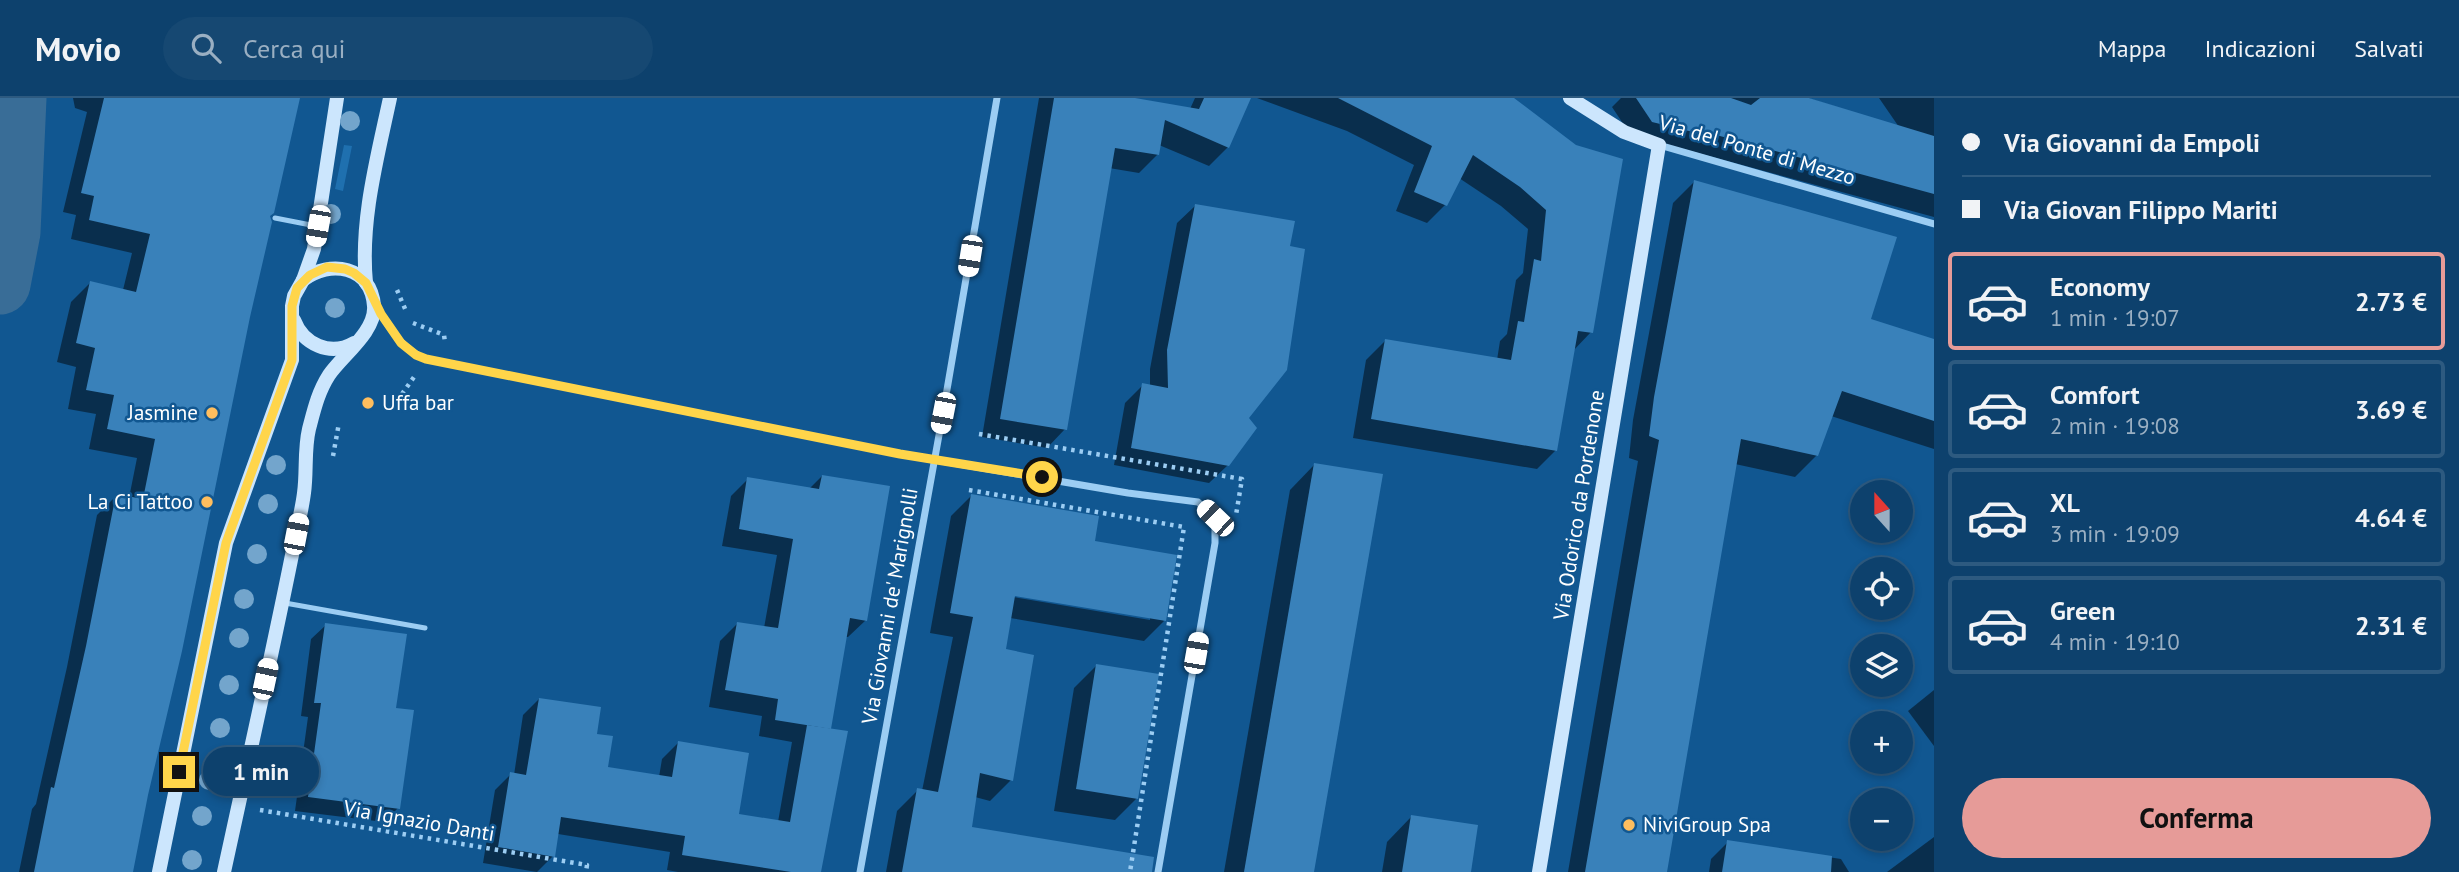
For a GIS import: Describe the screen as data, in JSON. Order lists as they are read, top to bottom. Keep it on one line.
{"streets":{"street":["Via del Ponte di Mezzo","Via Odorico da Pordenone","Via Giovanni de' Marignolli"],"path":["Via Ignazio Danti"]},"crossings":[["Via del Ponte di Mezzo","Via Odorico da Pordenone"]],"places":["Uffa bar","Jasmine","La Ci Tattoo","NiviGroup Spa"],"north":"top","page":{"header":"Movio","search":"Cerca qui","nav":["Mappa","Indicazioni","Salvati"],"banner":["Via Giovanni da Empoli","Via Giovan Filippo Mariti"],"list":[{"name":"Economy","note":"1 min · 19:07","value":"2.73 €"},{"name":"Comfort","note":"2 min · 19:08","value":"3.69 €"},{"name":"XL","note":"3 min · 19:09","value":"4.64 €"},{"name":"Green","note":"4 min · 19:10","value":"2.31 €"}],"map_buttons":["+","−"],"bubble":"1 min","buttons":"Conferma"}}
